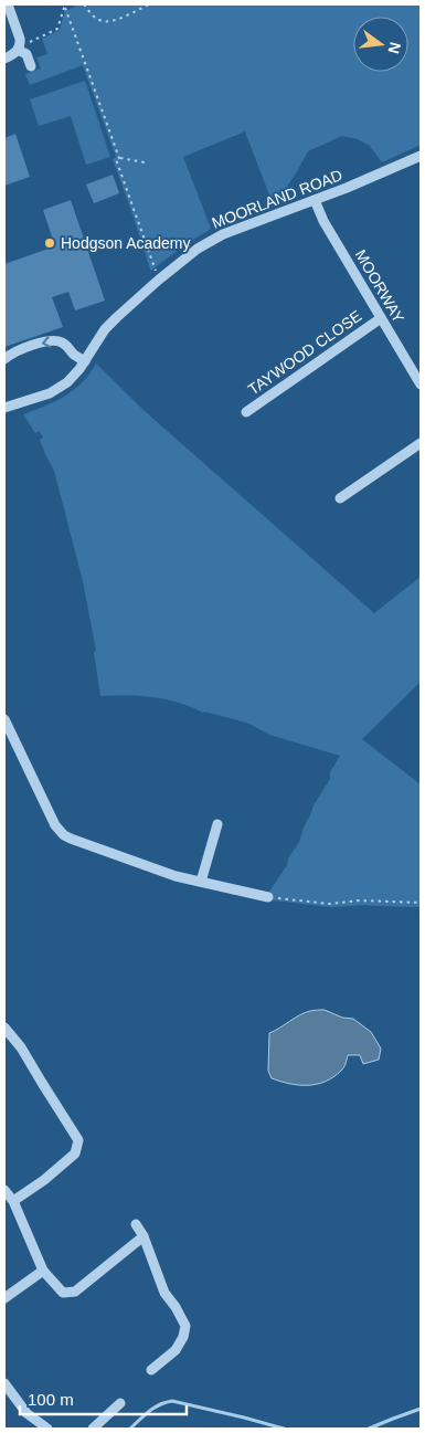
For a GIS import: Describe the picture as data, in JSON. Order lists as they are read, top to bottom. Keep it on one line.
{"streets":{"street":["MOORLAND ROAD","MOORWAY","TAYWOOD CLOSE"]},"crossings":[["MOORLAND ROAD","MOORWAY"],["MOORWAY","TAYWOOD CLOSE"]],"places":["Hodgson Academy"],"scale_bar":"100 m","north":"right"}
